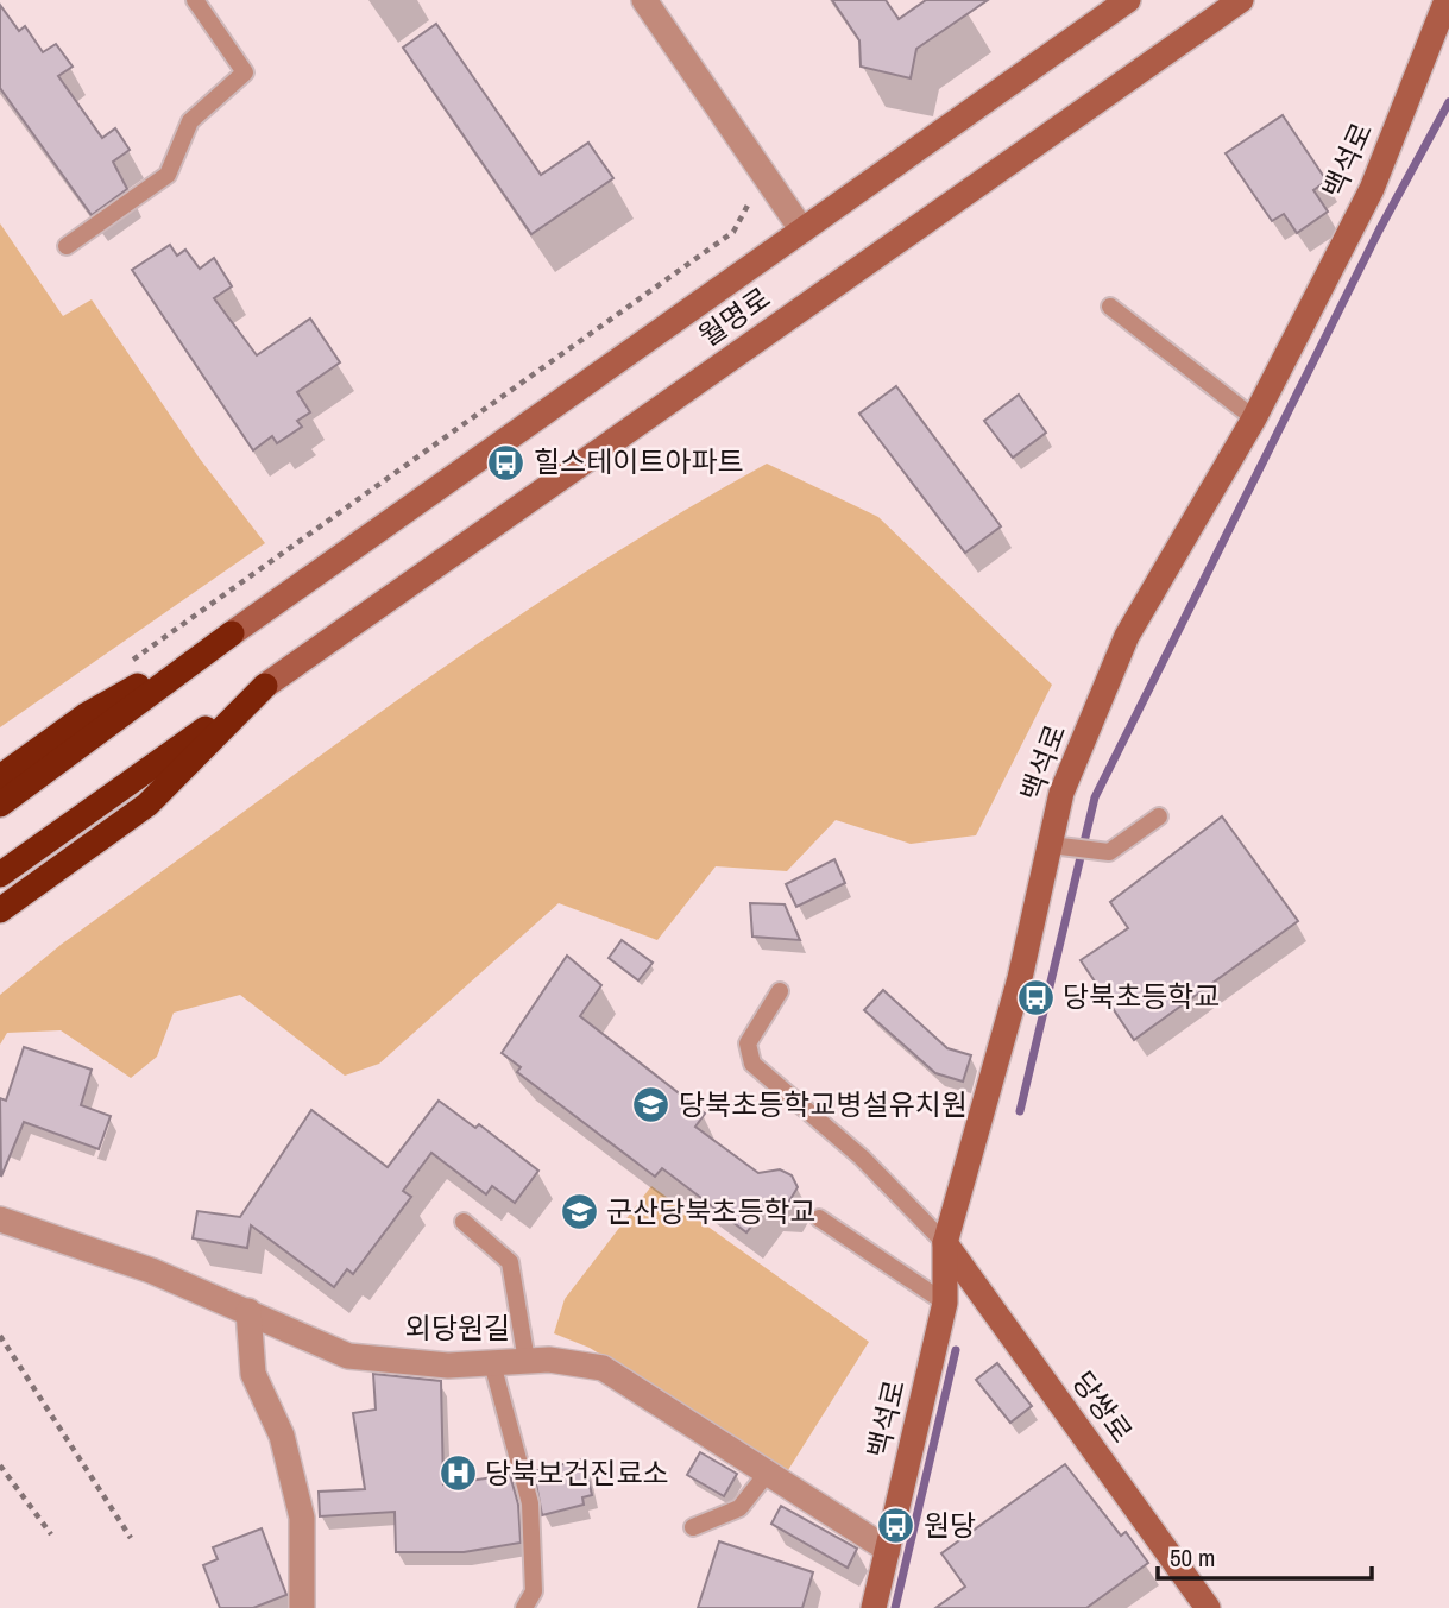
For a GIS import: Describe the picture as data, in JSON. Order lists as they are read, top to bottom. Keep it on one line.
{"streets":{"street":["백석로","월명로","외당원길","당쌍로"]},"crossings":[["백석로","외당원길"],["백석로","당쌍로"]],"places":{"bus stop":["힐스테이트아파트","당북초등학교","원당"],"school or university":["당북초등학교병설유치원","군산당북초등학교"],"hospital":["당북보건진료소"]},"scale_bar":"50 m"}
